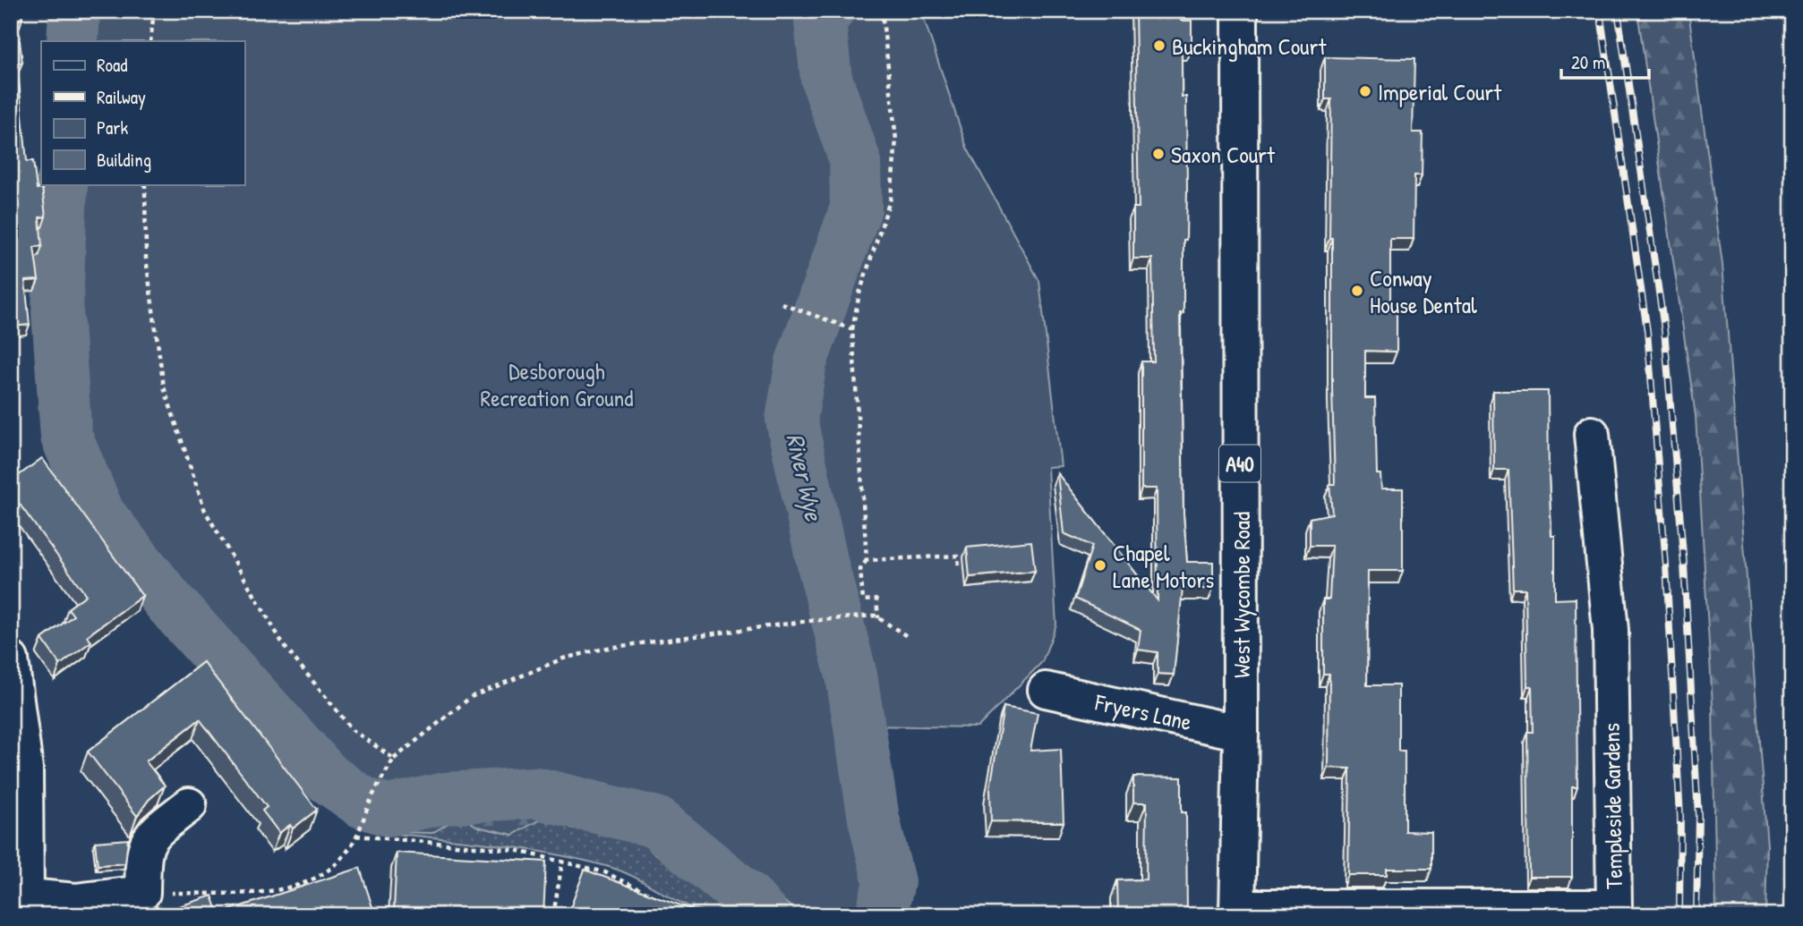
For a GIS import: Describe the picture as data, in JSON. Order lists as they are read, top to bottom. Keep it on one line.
{"streets":{"street":["A40","West Wycombe Road","Fryers Lane","Templeside Gardens"]},"crossings":[["West Wycombe Road","Fryers Lane"],["West Wycombe Road","Templeside Gardens"]],"water":["River Wye"],"parks":["Desborough Recreation Ground"],"places":["Buckingham Court","Imperial Court","Saxon Court","Conway House Dental","Chapel Lane Motors"],"legend":["Road","Railway","Park","Building"],"scale_bar":"20 m"}
